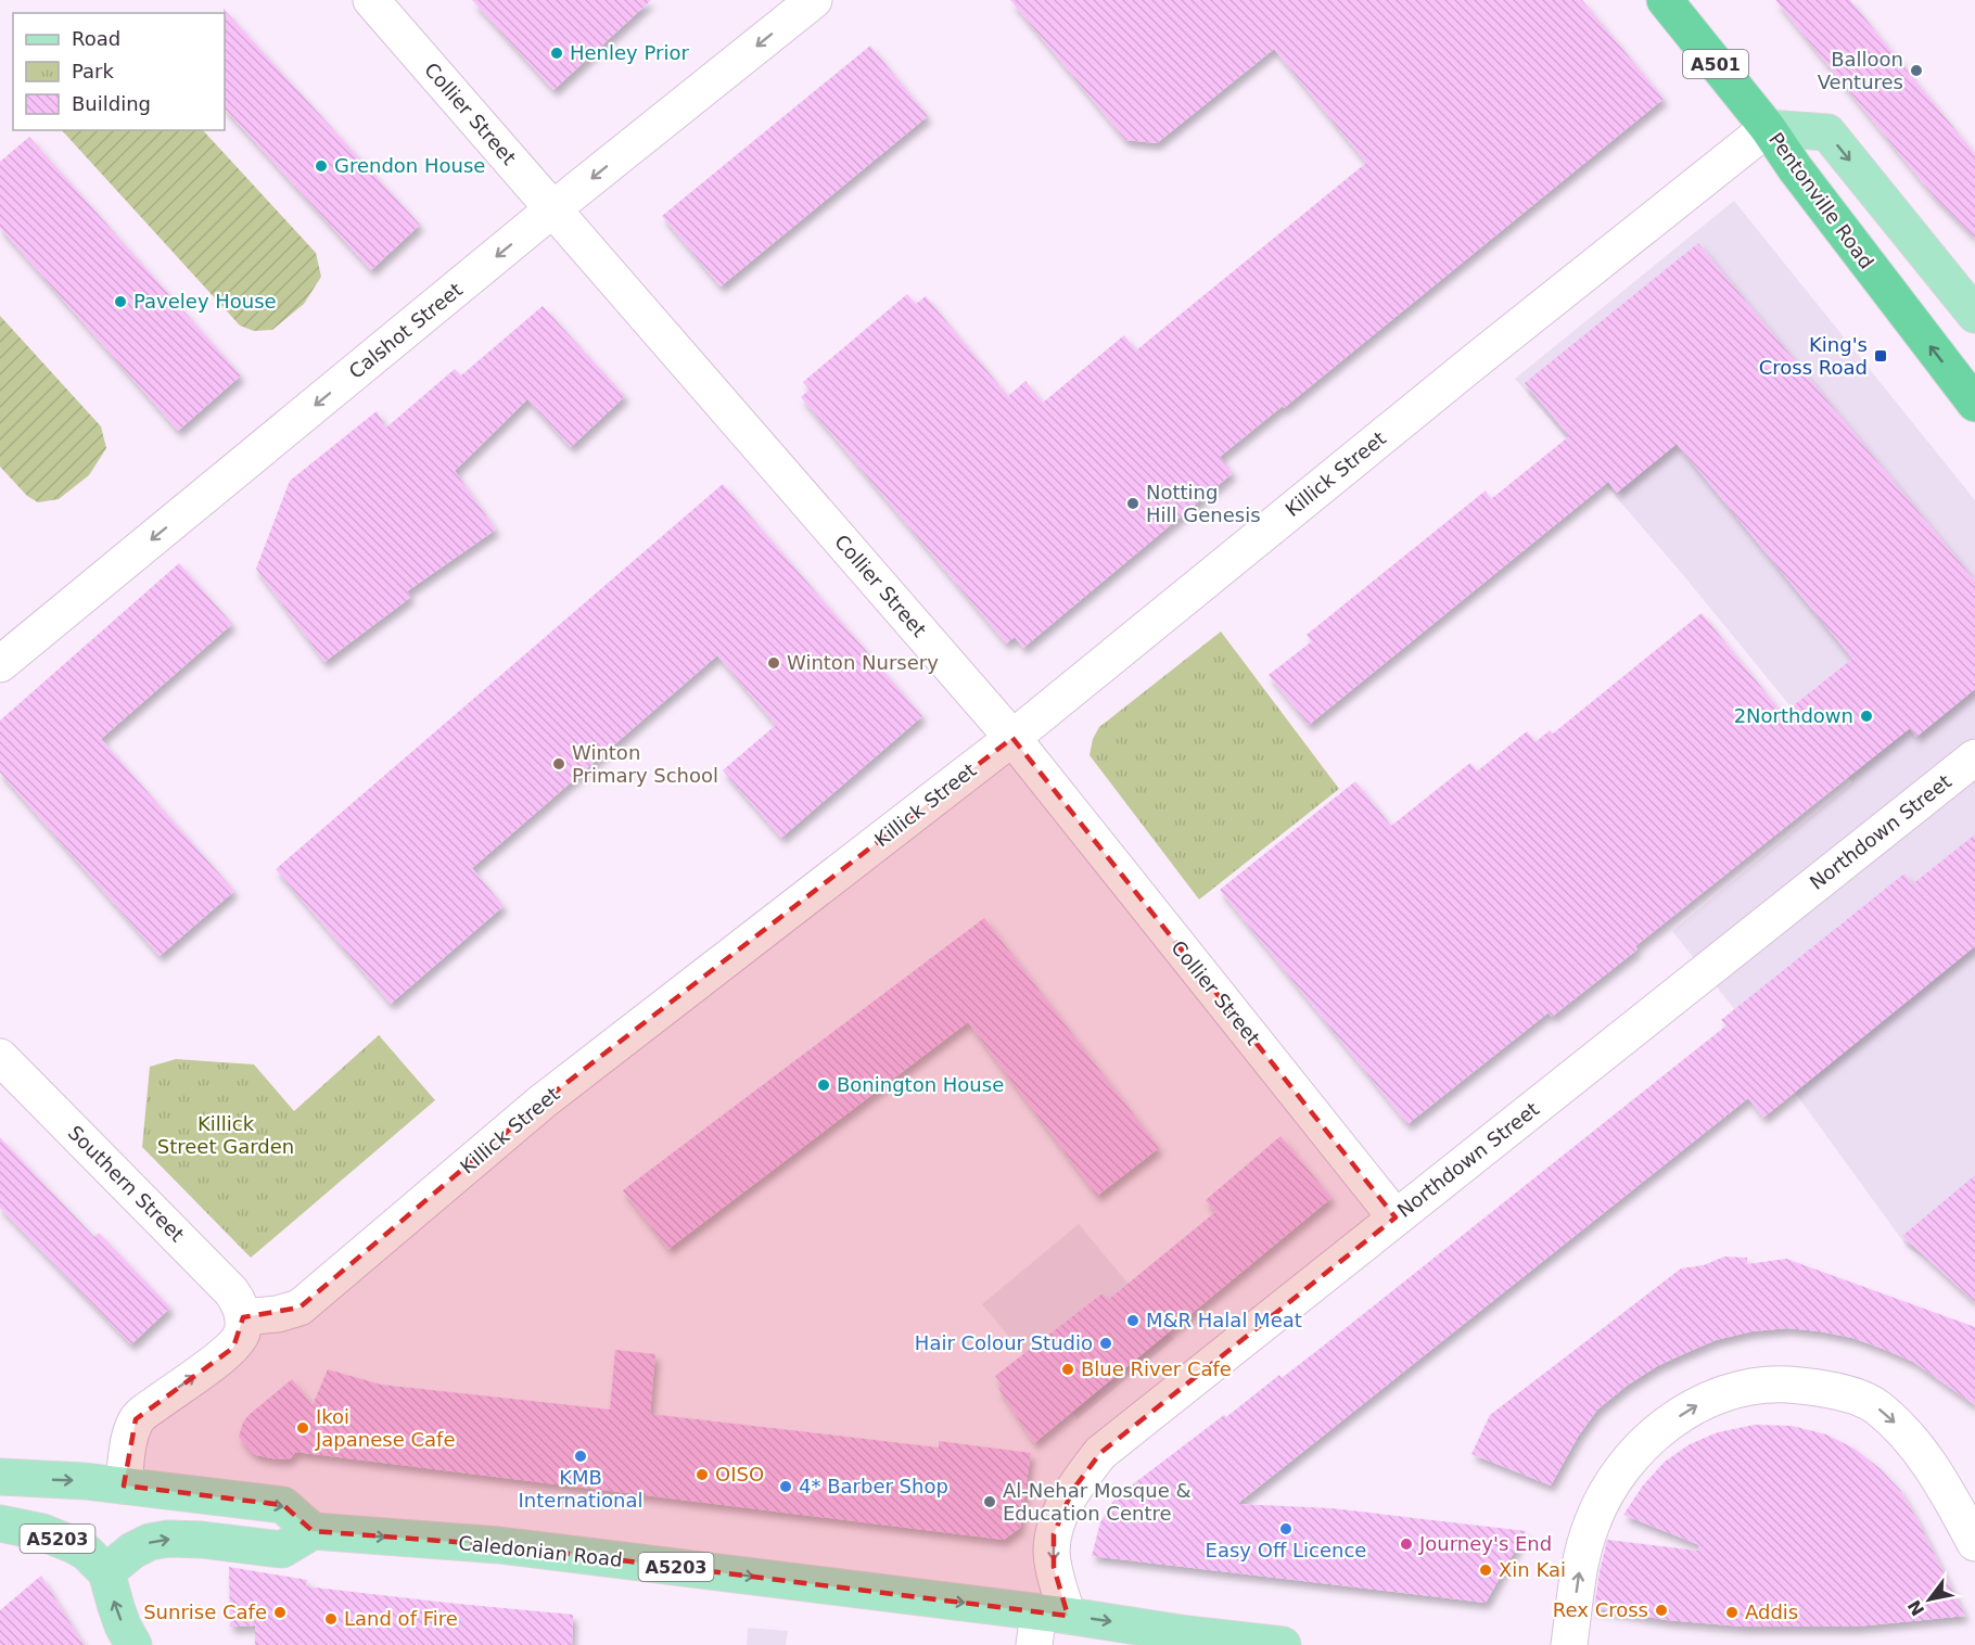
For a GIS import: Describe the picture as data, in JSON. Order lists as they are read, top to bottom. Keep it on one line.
{"streets":{"highway":["A501","Pentonville Road"],"main road":["A5203","Caledonian Road"],"street":["Collier Street","Calshot Street","Killick Street","Northdown Street","Southern Street"]},"crossings":[["Collier Street","Calshot Street"],["Collier Street","Killick Street"],["Collier Street","Northdown Street"],["Pentonville Road","Killick Street"],["Killick Street","Southern Street"],["Northdown Street","Caledonian Road"],["A5203","Caledonian Road"]],"one_way":["Pentonville Road","Calshot Street","Northdown Street","Caledonian Road"],"parks":["Killick Street Garden"],"places":{"other":["Henley Prior","Balloon Ventures","Grendon House","Paveley House","Notting Hill Genesis","Winton Nursery","2Northdown","Winton Primary School","Bonington House","M&R Halal Meat","Hair Colour Studio","Blue River Cafe","Ikoi Japanese Cafe","KMB International","OISO","4* Barber Shop","Al-Nehar Mosque & Education Centre","Easy Off Licence","Journey's End","Xin Kai","Rex Cross","Sunrise Cafe","Addis","Land of Fire"],"transit":["King's Cross Road"]},"legend":["Road","Park","Building"],"north":"bottom left"}
